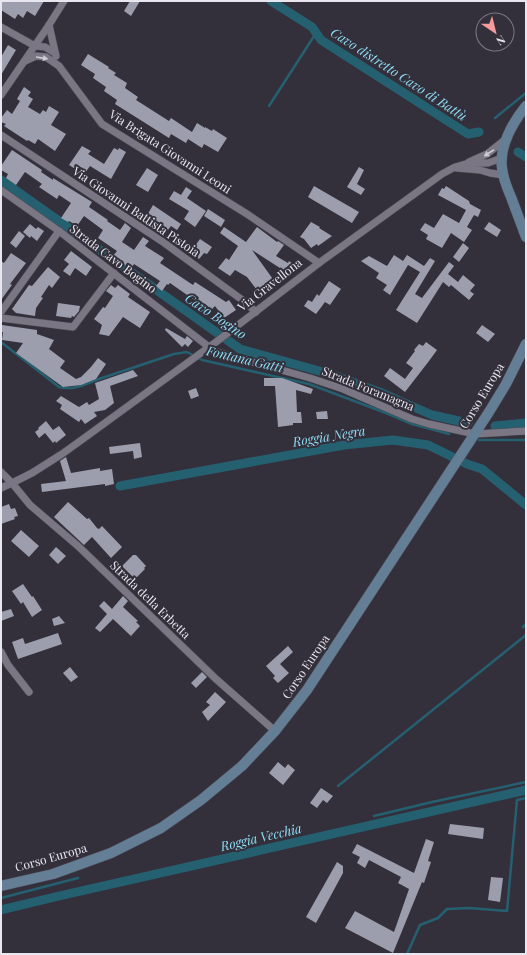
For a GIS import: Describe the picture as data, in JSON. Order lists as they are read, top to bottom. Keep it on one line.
{"streets":{"main road":["Via Gravellona","Corso Europa"],"street":["Via Brigata Giovanni Leoni","Via Giovanni Battista Pistoia","Strada Cavo Bogino","Strada Foramagna","Strada della Erbetta"]},"crossings":[["Via Brigata Giovanni Leoni","Via Gravellona"],["Via Giovanni Battista Pistoia","Via Gravellona"],["Strada Cavo Bogino","Via Gravellona"],["Strada Cavo Bogino","Strada Foramagna"],["Via Gravellona","Strada Foramagna"],["Via Gravellona","Strada della Erbetta"],["Strada Foramagna","Corso Europa"],["Corso Europa","Strada della Erbetta"]],"water":["Cavo distretto Cavo di Battù","Cavo Bogino","Fontana Gatti","Roggia Negra","Roggia Vecchia"],"north":"bottom right"}
